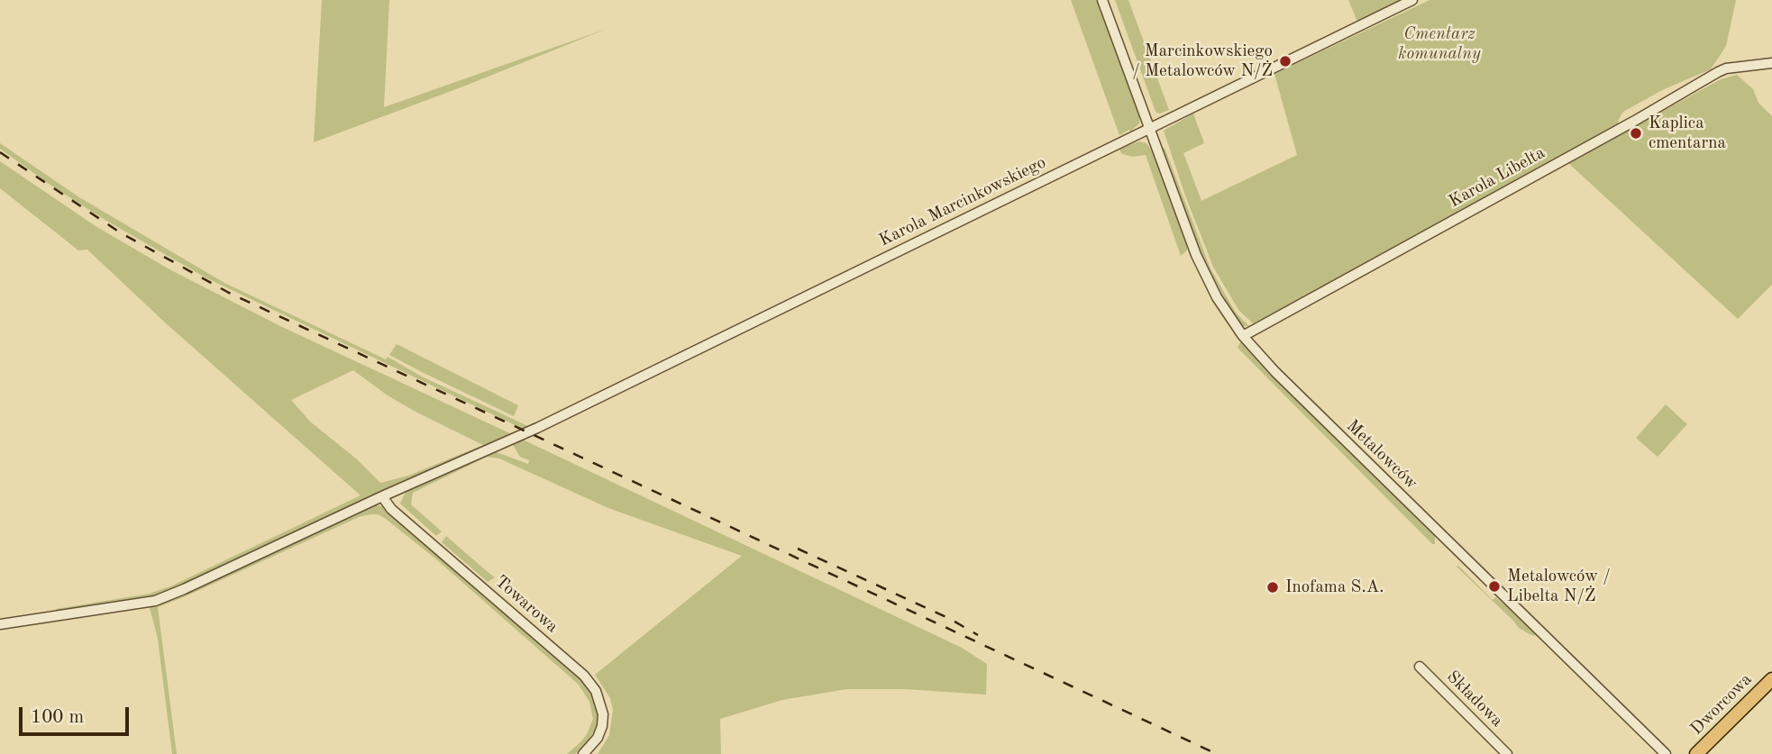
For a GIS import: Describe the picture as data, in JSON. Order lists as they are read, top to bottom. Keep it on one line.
{"streets":{"main road":["Dworcowa"],"street":["Karola Libelta","Karola Marcinkowskiego","Metalowców","Towarowa","Składowa"]},"crossings":[["Karola Libelta","Metalowców"],["Karola Marcinkowskiego","Metalowców"],["Karola Marcinkowskiego","Towarowa"]],"parks":["Cmentarz komunalny"],"places":["Marcinkowskiego / Metalowców N/Ż","Kaplica cmentarna","Metalowców / Libelta N/Ż","Inofama S.A."],"scale_bar":"100 m"}
